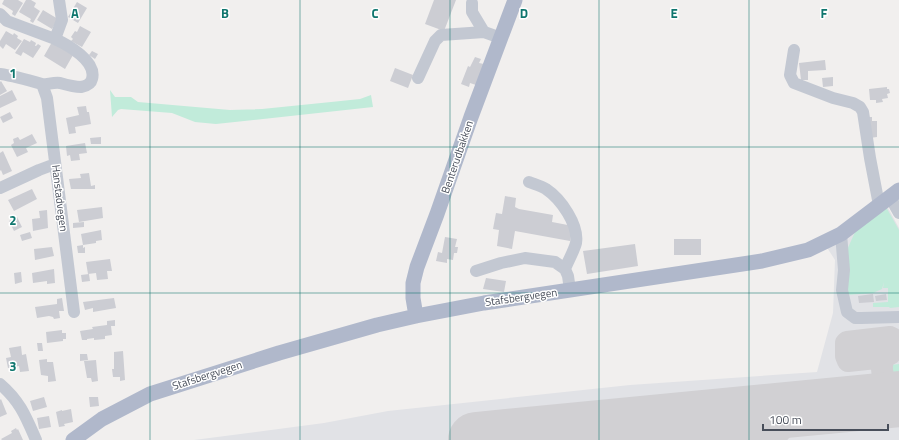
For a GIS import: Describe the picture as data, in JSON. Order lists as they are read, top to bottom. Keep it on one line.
{"streets":{"main road":["Benterudbakken","Stafsbergvegen"],"street":["Hanstadvegen"]},"crossings":[["Benterudbakken","Stafsbergvegen"]],"scale_bar":"100 m","grid":{"columns":["A","B","C","D","E","F"],"rows":["1","2","3"]}}
